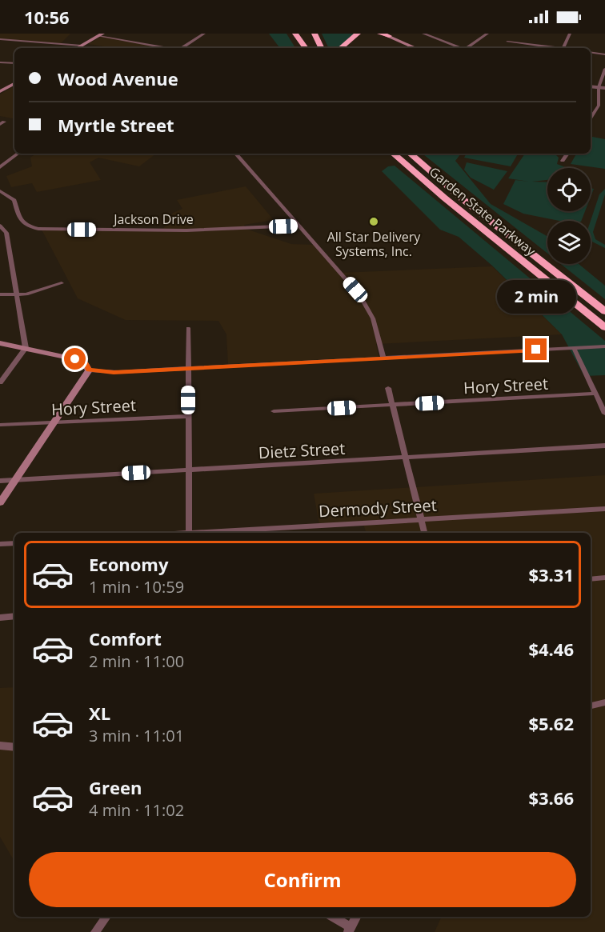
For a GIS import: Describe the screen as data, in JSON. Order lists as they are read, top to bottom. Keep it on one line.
{"streets":{"highway":["Garden State Parkway"],"street":["Jackson Drive","Hory Street","Dietz Street","Dermody Street"]},"places":["All Star Delivery Systems, Inc."],"page":{"status":"10:56","banner":["Wood Avenue","Myrtle Street"],"bubble":"2 min","list":[{"name":"Economy","note":"1 min · 10:59","value":"$3.31"},{"name":"Comfort","note":"2 min · 11:00","value":"$4.46"},{"name":"XL","note":"3 min · 11:01","value":"$5.62"},{"name":"Green","note":"4 min · 11:02","value":"$3.66"}],"buttons":"Confirm"}}
